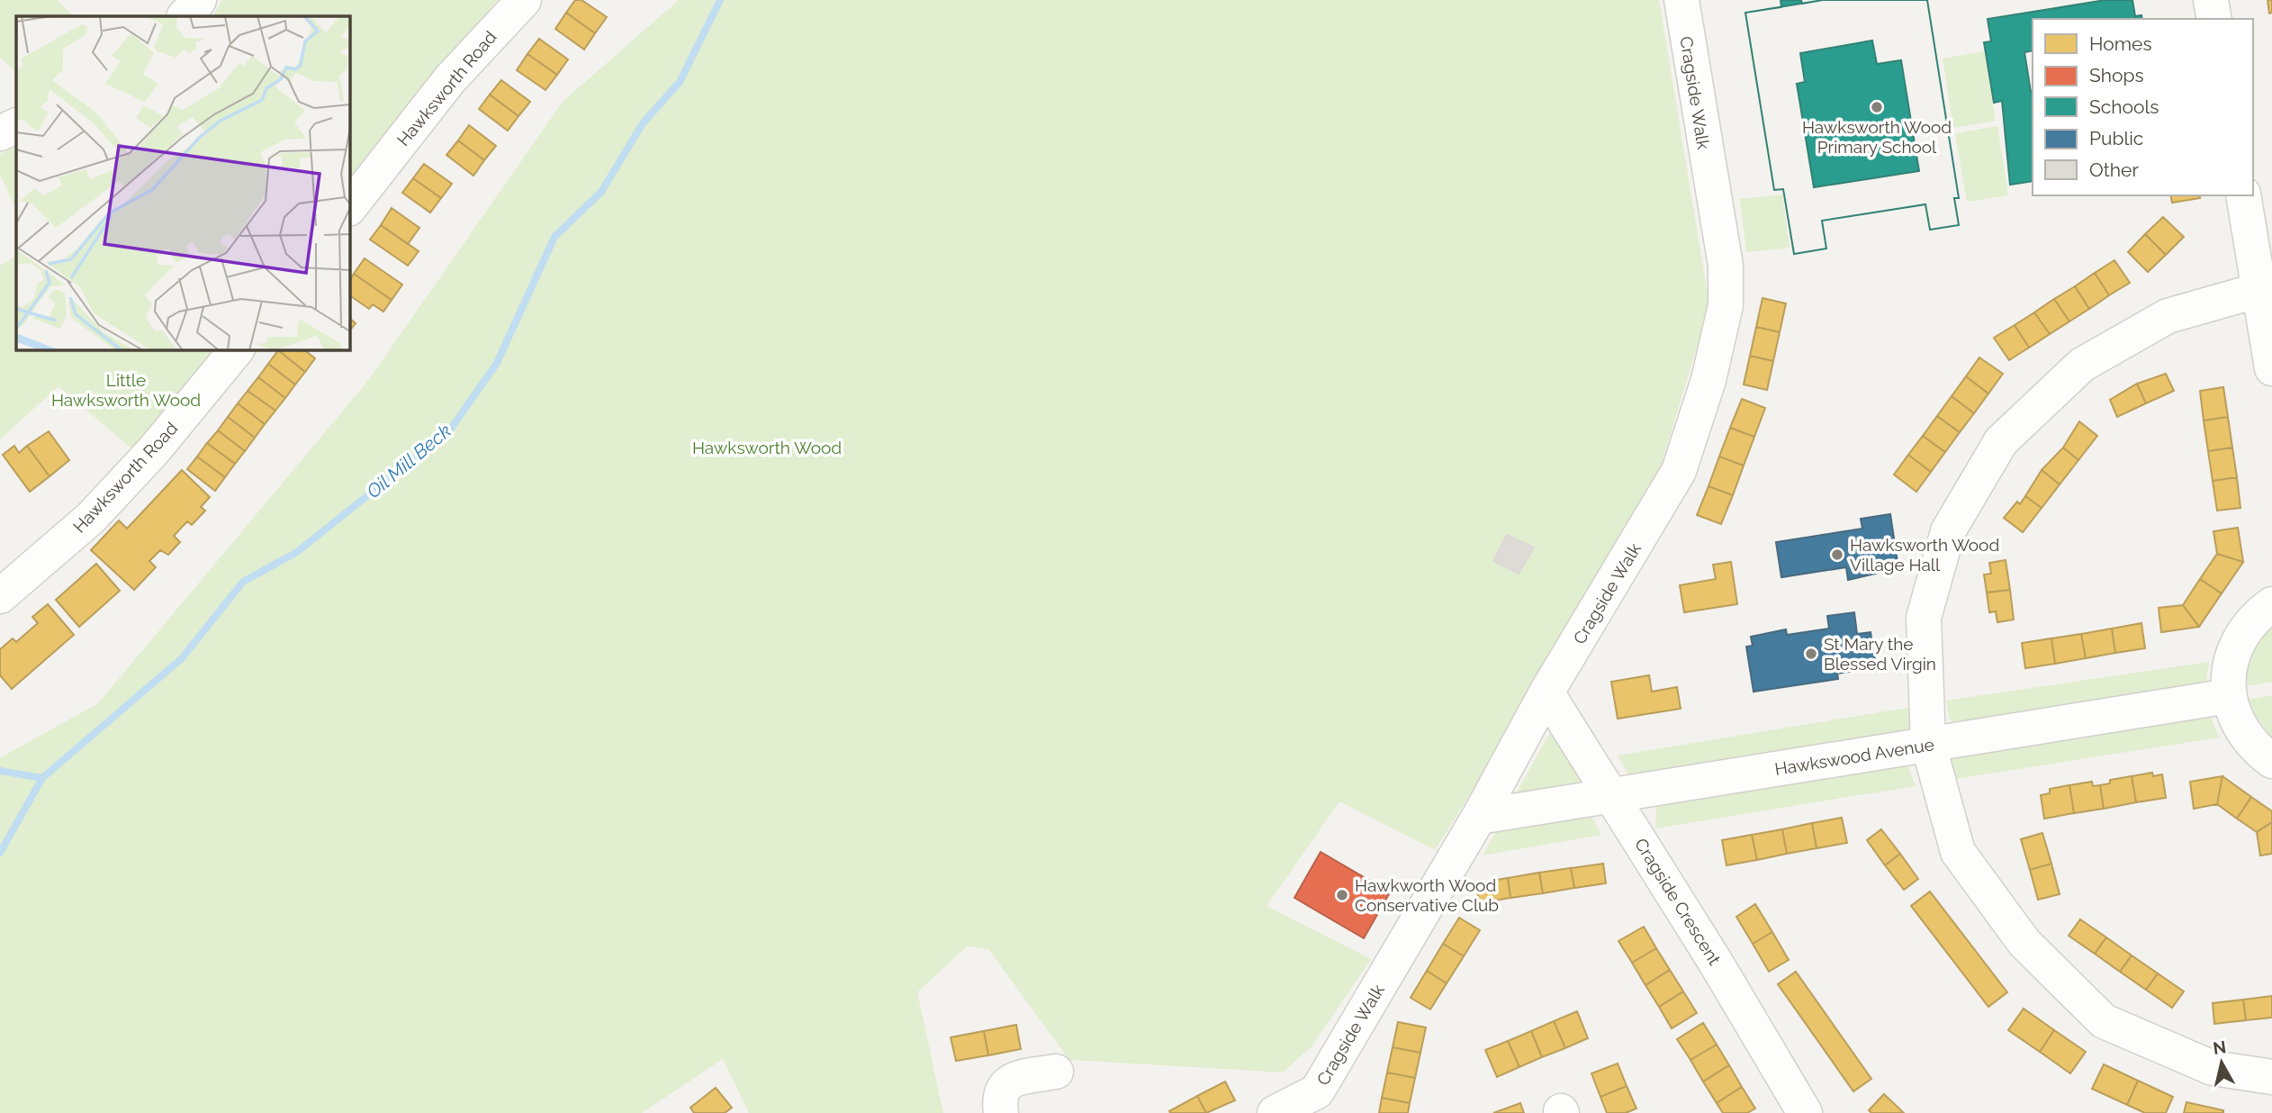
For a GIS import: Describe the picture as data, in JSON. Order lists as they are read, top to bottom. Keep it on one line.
{"streets":{"street":["Hawksworth Road","Cragside Walk","Hawkswood Avenue","Cragside Crescent"]},"crossings":[["Cragside Walk","Hawkswood Avenue"],["Cragside Walk","Cragside Crescent"],["Hawkswood Avenue","Cragside Crescent"]],"water":["Oil Mill Beck"],"parks":["Little Hawksworth Wood","Hawksworth Wood"],"places":["Hawksworth Wood Primary School","Hawksworth Wood Village Hall","St Mary the Blessed Virgin","Hawkworth Wood Conservative Club"],"legend":["Homes","Shops","Schools","Public","Other"],"north":"top"}
